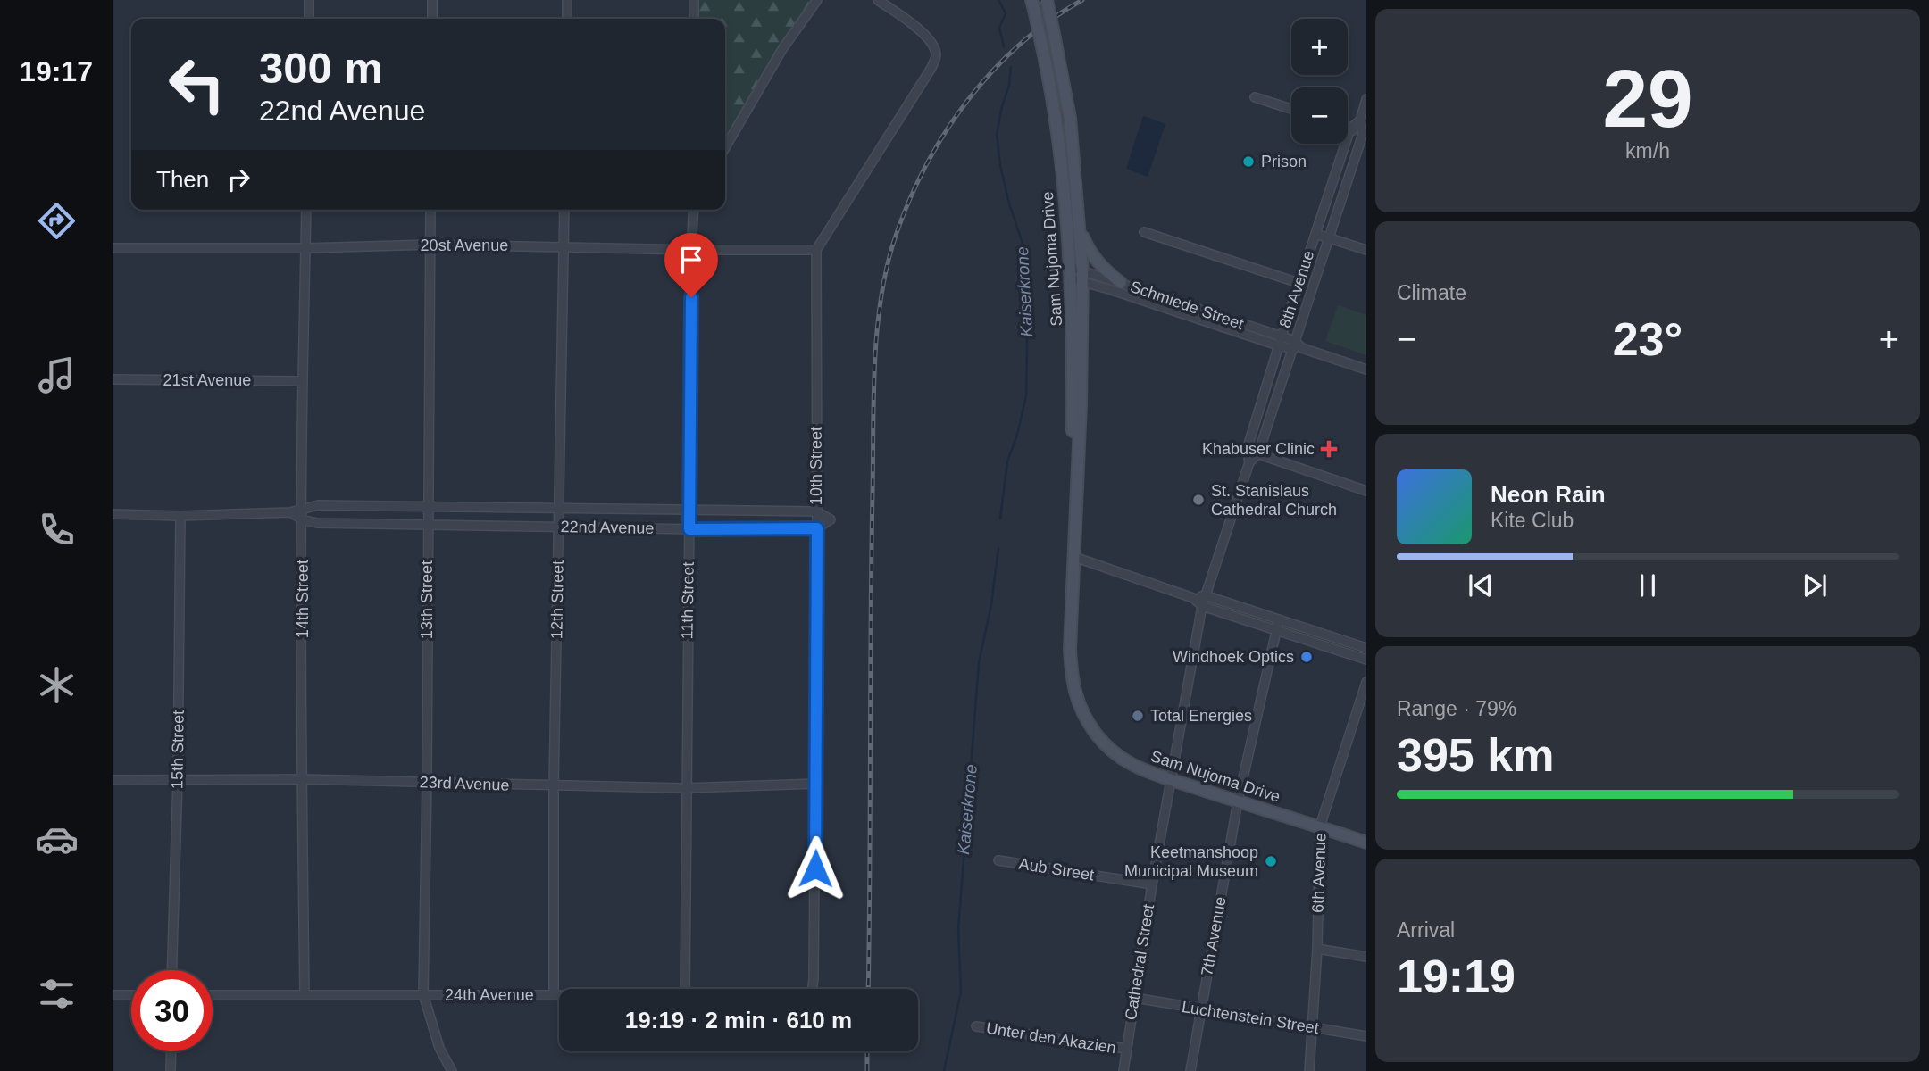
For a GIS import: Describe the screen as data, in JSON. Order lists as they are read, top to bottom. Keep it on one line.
{"streets":{"main road":["Sam Nujoma Drive"],"street":["20st Avenue","8th Avenue","Schmiede Street","21st Avenue","10th Street","22nd Avenue","14th Street","13th Street","12th Street","11th Street","15th Street","23rd Avenue","Aub Street","6th Avenue","7th Avenue","Cathedral Street","24th Avenue","Luchtenstein Street","Unter den Akazien"]},"crossings":[["20st Avenue","10th Street"],["20st Avenue","14th Street"],["20st Avenue","13th Street"],["20st Avenue","12th Street"],["20st Avenue","11th Street"],["Sam Nujoma Drive","8th Avenue"],["Sam Nujoma Drive","Schmiede Street"],["Sam Nujoma Drive","6th Avenue"],["Sam Nujoma Drive","7th Avenue"],["Sam Nujoma Drive","Cathedral Street"],["8th Avenue","Schmiede Street"],["8th Avenue","Cathedral Street"],["21st Avenue","14th Street"],["10th Street","22nd Avenue"],["10th Street","23rd Avenue"],["22nd Avenue","14th Street"],["22nd Avenue","13th Street"],["22nd Avenue","12th Street"],["22nd Avenue","11th Street"],["22nd Avenue","15th Street"],["14th Street","23rd Avenue"],["14th Street","24th Avenue"],["13th Street","23rd Avenue"],["13th Street","24th Avenue"],["12th Street","23rd Avenue"],["12th Street","24th Avenue"],["11th Street","23rd Avenue"],["15th Street","23rd Avenue"],["Aub Street","Cathedral Street"],["6th Avenue","Luchtenstein Street"],["7th Avenue","Luchtenstein Street"],["Cathedral Street","Luchtenstein Street"],["Cathedral Street","Unter den Akazien"]],"water":["Kaiserkrone"],"places":{"other":["Prison","St. Stanislaus Cathedral Church","Windhoek Optics","Total Energies","Keetmanshoop Municipal Museum"],"health":["Khabuser Clinic"]},"page":{"tabs":"19:17","tile":[["29","km/h"],"Climate",["Range · 79%","395 km"],["Arrival","19:19"]],"map_buttons":["+","−"],"turn":["300 m","22nd Avenue"],"then":"Then","heat":["−","23°","+"],"song":["Neon Rain","Kite Club"],"limit":"30","trip":"19:19 · 2 min · 610 m"}}
